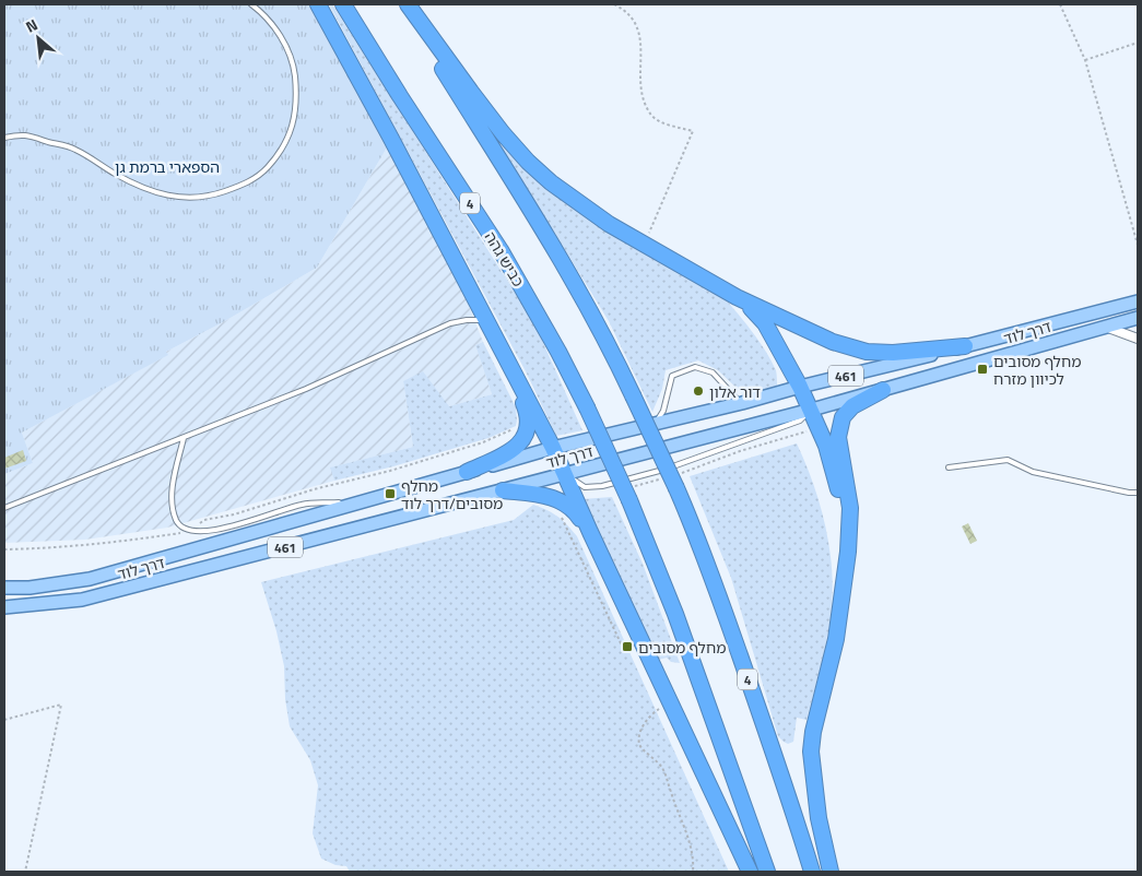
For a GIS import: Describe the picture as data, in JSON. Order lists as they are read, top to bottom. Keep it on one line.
{"streets":{"highway":["4","כביש גהה"],"main road":["דרך לוד","461"]},"parks":["הספארי ברמת גן"],"places":{"transit":["מחלף מסובים לכיוון מזרח","מחלף מסובים/דרך לוד","מחלף מסובים"],"other":["דור אלון"]},"north":"top left"}
